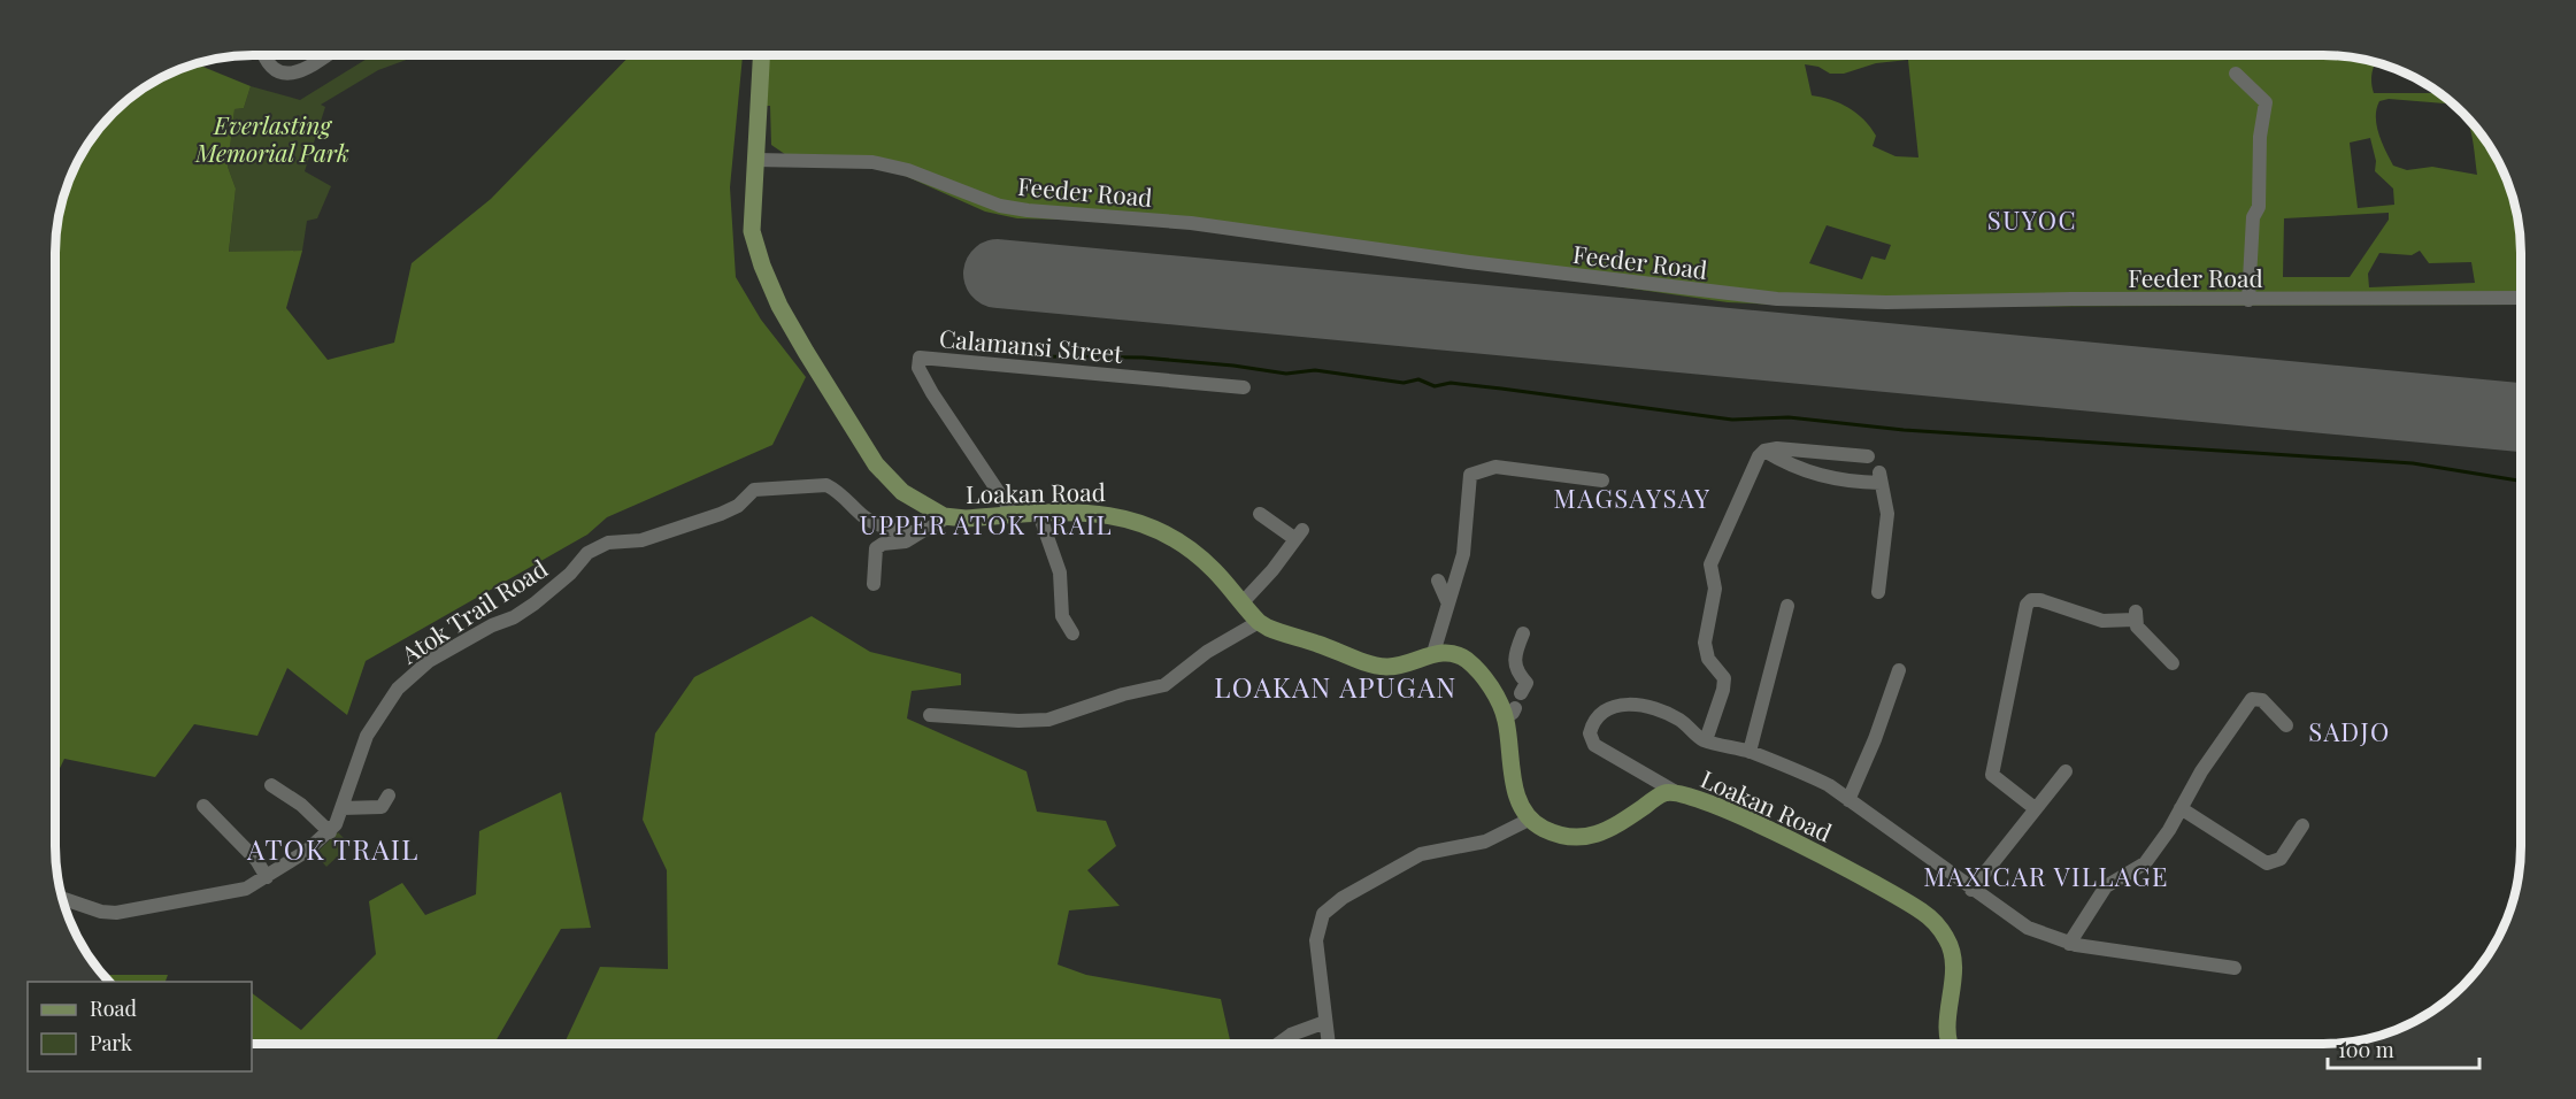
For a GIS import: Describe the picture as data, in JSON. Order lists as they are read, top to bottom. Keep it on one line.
{"streets":{"main road":["Loakan Road"],"street":["Feeder Road","Calamansi Street","Atok Trail Road"]},"crossings":[["Feeder Road","Loakan Road"],["Calamansi Street","Loakan Road"]],"districts":["SUYOC","MAGSAYSAY","UPPER ATOK TRAIL","LOAKAN APUGAN","SADJO","ATOK TRAIL","MAXICAR VILLAGE"],"parks":["Everlasting Memorial Park"],"legend":["Road","Park"],"scale_bar":"100 m"}
